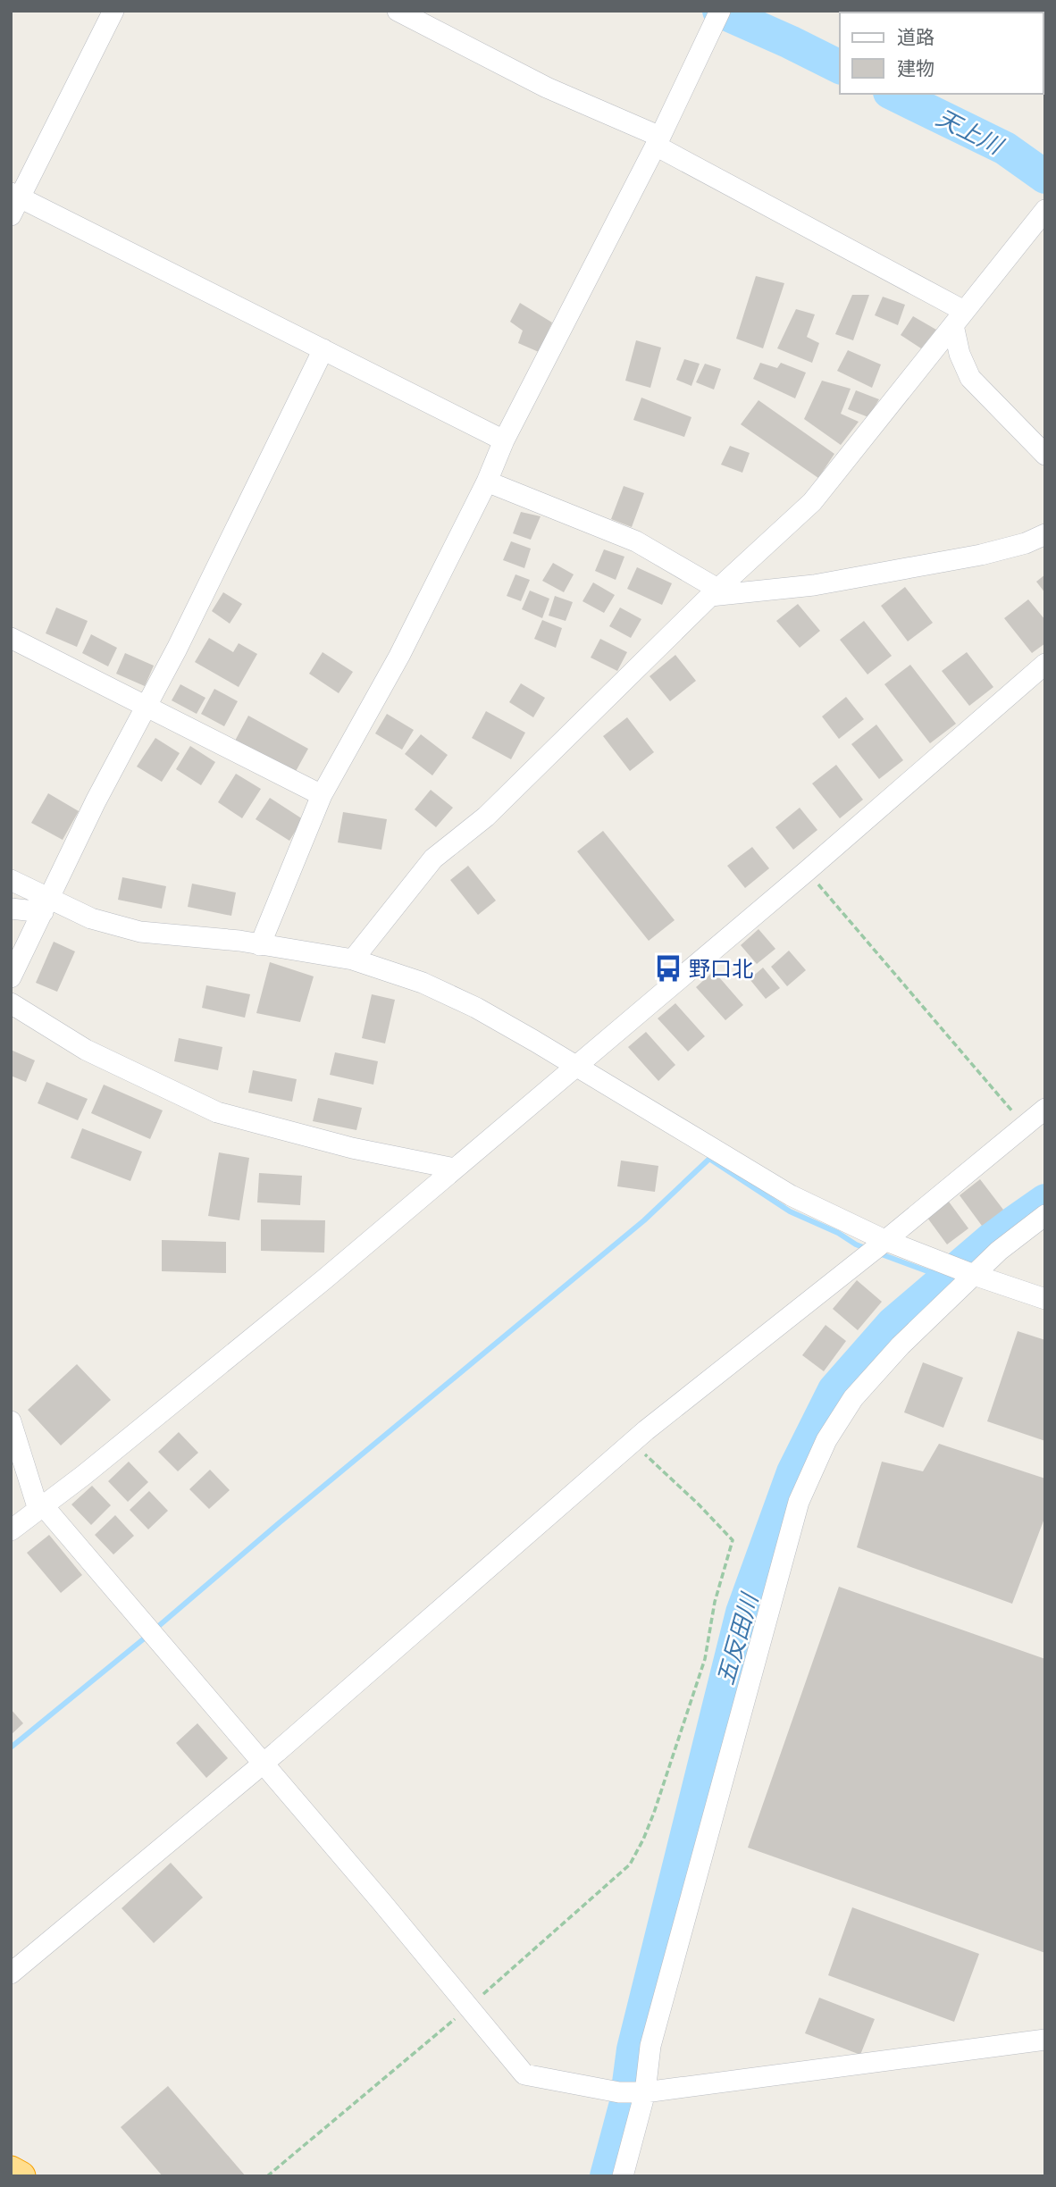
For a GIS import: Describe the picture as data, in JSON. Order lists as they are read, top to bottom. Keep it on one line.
{"water":["天上川","五反田川"],"places":{"bus stop":["野口北"]},"legend":["道路","建物"]}
